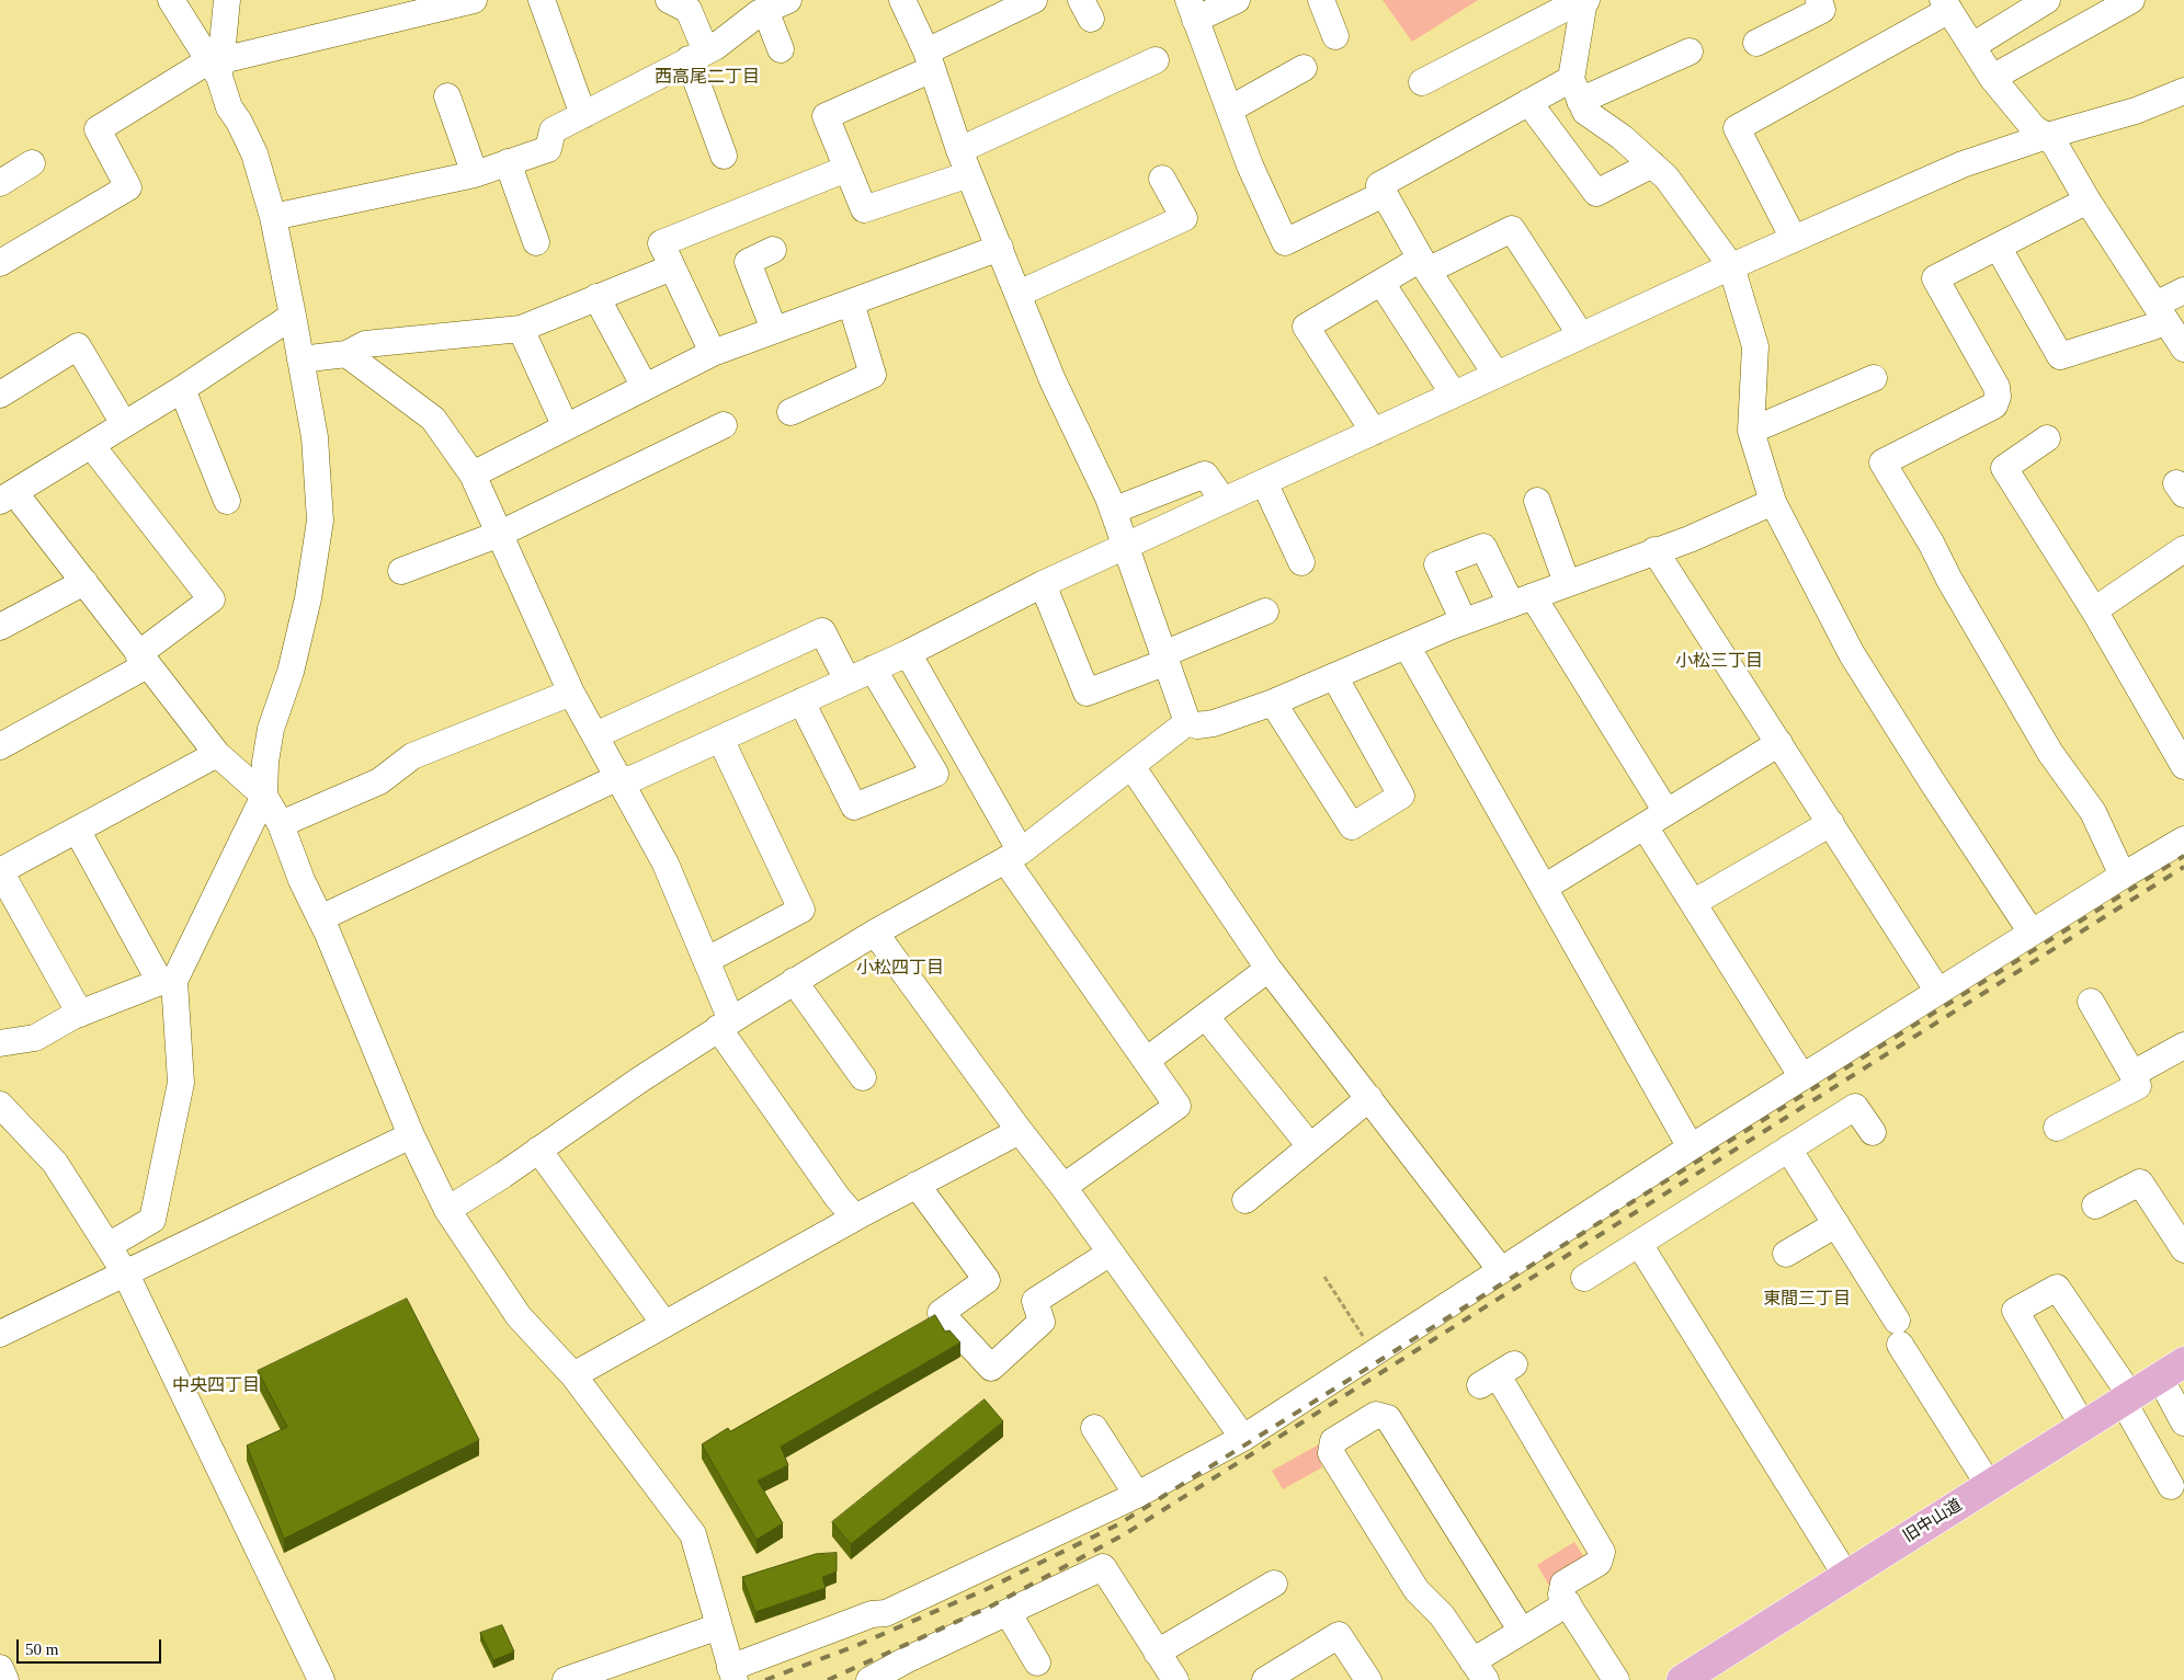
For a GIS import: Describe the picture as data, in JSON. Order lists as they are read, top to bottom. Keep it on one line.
{"streets":{"main road":["旧中山道"]},"districts":["西高尾二丁目","小松三丁目","小松四丁目","東間三丁目","中央四丁目"],"scale_bar":"50 m"}
